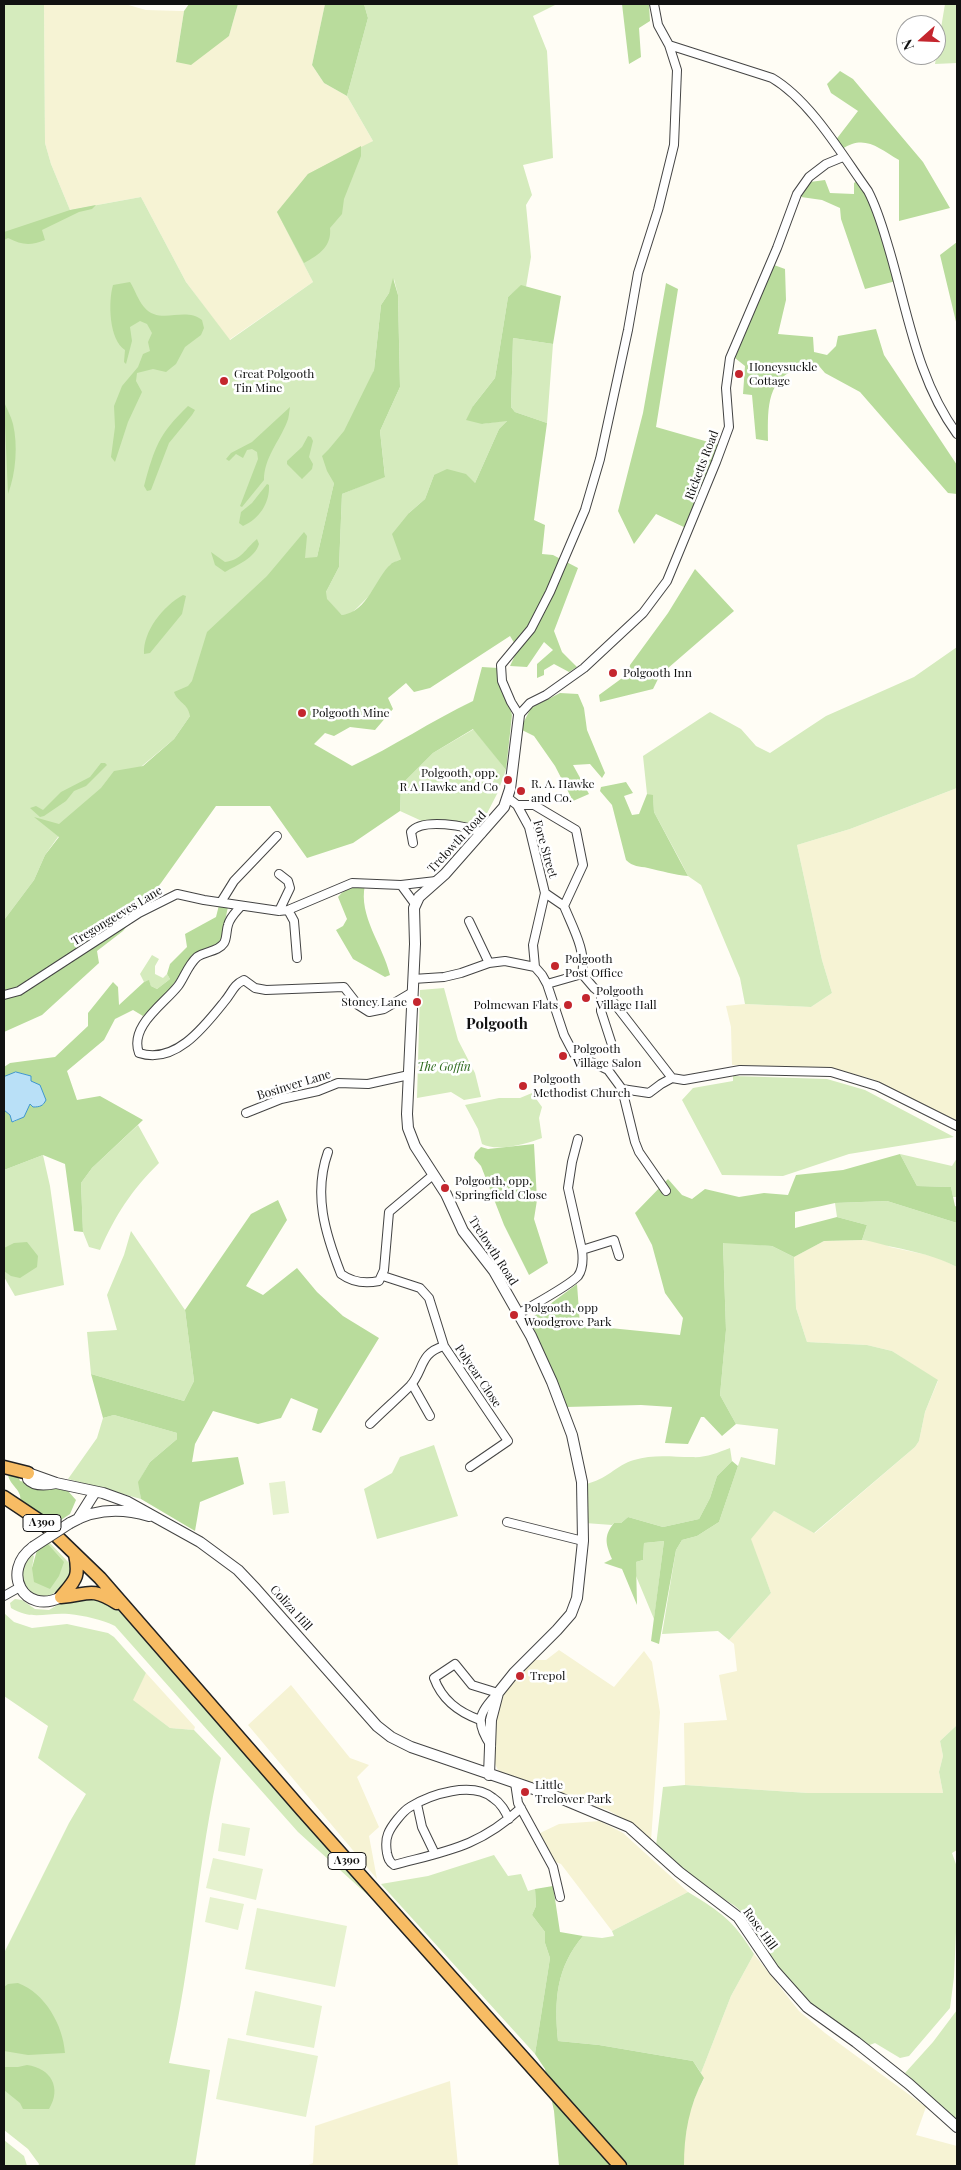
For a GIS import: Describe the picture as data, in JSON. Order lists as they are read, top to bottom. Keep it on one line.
{"streets":{"highway":["A390"],"street":["Ricketts Road","Trelowth Road","Fore Street","Tregongeeves Lane","Bosinver Lane","Polyear Close","Coliza Hill","Rose Hill"]},"crossings":[["Ricketts Road","Trelowth Road"],["Trelowth Road","Fore Street"],["Trelowth Road","Tregongeeves Lane"],["Trelowth Road","Bosinver Lane"],["Trelowth Road","Coliza Hill"],["Trelowth Road","Rose Hill"],["Coliza Hill","Rose Hill"]],"districts":["Polgooth"],"parks":["The Goffin"],"places":["Honeysuckle Cottage","Great Polgooth Tin Mine","Polgooth Inn","Polgooth Mine","Polgooth, opp. R A Hawke and Co","R. A. Hawke and Co.","Polgooth Post Office","Polgooth Village Hall","Stoney Lane","Polmewan Flats","Polgooth Village Salon","Polgooth Methodist Church","Polgooth, opp. Springfield Close","Polgooth, opp Woodgrove Park","Trepol","Little Trelower Park"],"north":"left"}
